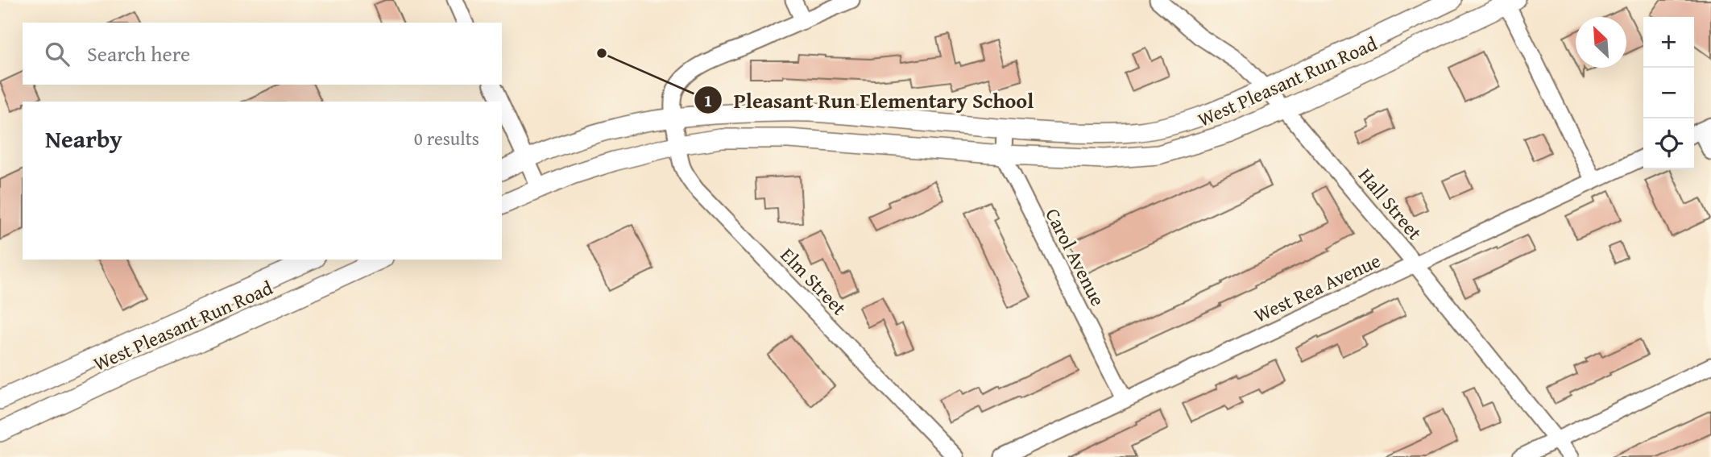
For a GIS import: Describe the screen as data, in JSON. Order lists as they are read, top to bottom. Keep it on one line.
{"streets":{"main road":["West Pleasant Run Road"],"street":["Hall Street","Carol Avenue","Elm Street","West Rea Avenue"]},"crossings":[["West Pleasant Run Road","Hall Street"],["West Pleasant Run Road","Carol Avenue"],["West Pleasant Run Road","Elm Street"],["Hall Street","West Rea Avenue"],["Carol Avenue","West Rea Avenue"]],"places":["Pleasant Run Elementary School"],"north":"top left","page":{"map_buttons":["+","−"],"search":"Search here","heading":["Nearby","0 results"]}}
